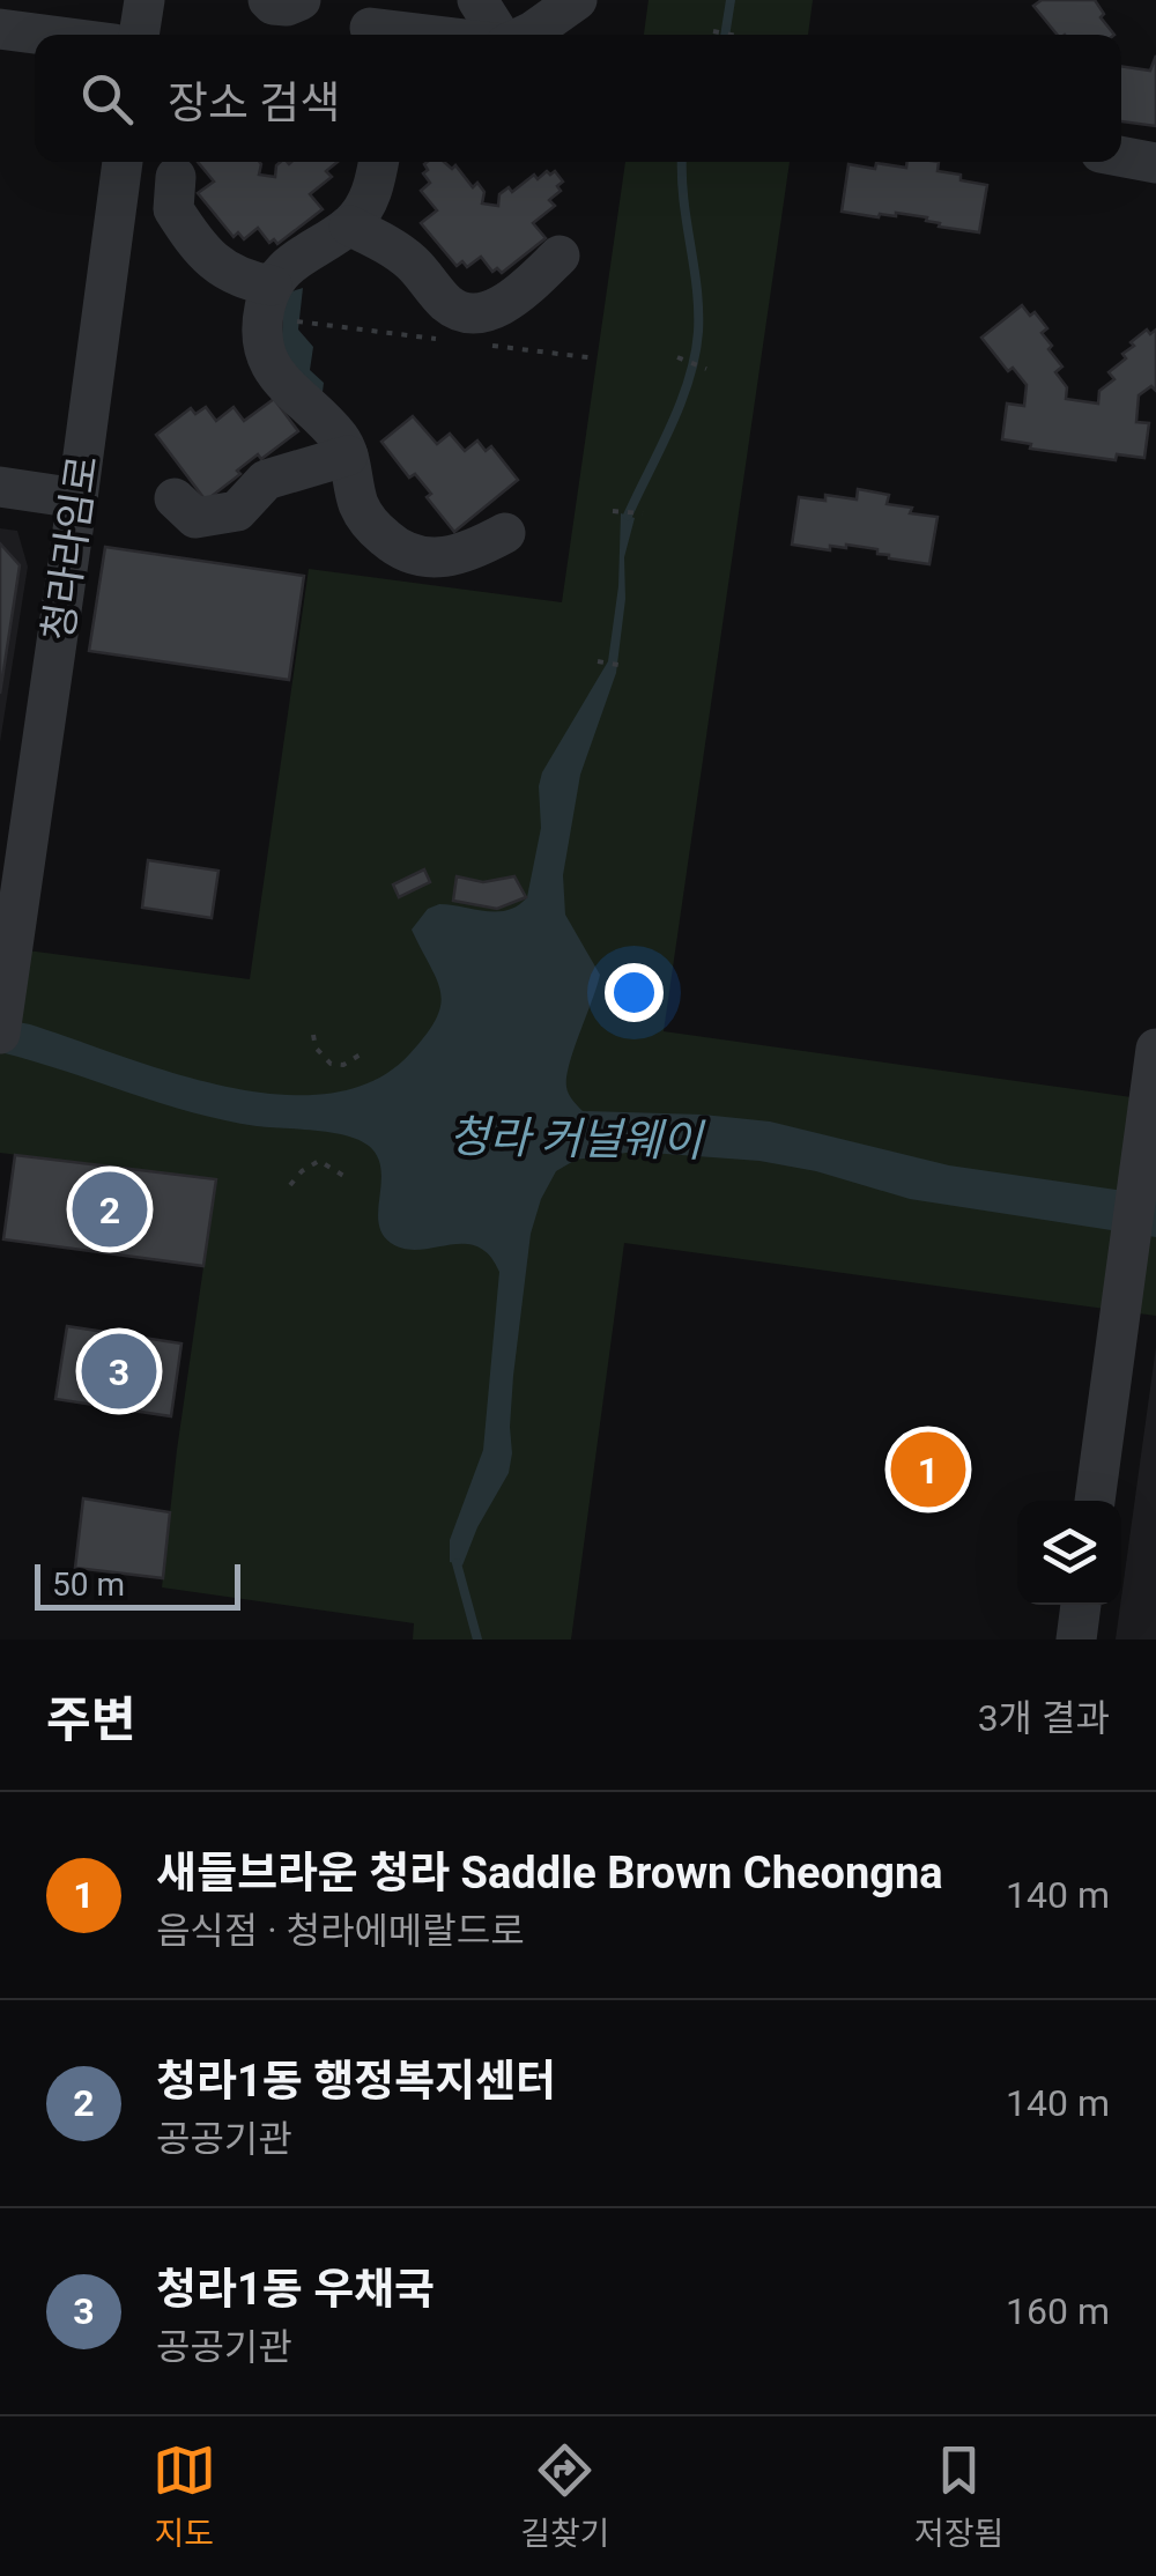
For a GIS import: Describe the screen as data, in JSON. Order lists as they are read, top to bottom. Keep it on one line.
{"streets":{"street":["청라라임로"]},"water":["청라 커널웨이"],"scale_bar":"50 m","page":{"search":"장소 검색","pins":["2","3","1"],"scale":"50 m","heading":["주변","3개 결과"],"list":[{"mark":"1","name":"새들브라운 청라 Saddle Brown Cheongna","note":"음식점 · 청라에메랄드로","value":"140 m"},{"mark":"2","name":"청라1동 행정복지센터","note":"공공기관","value":"140 m"},{"mark":"3","name":"청라1동 우채국","note":"공공기관","value":"160 m"}],"nav":["지도","길찾기","저장됨"]}}
